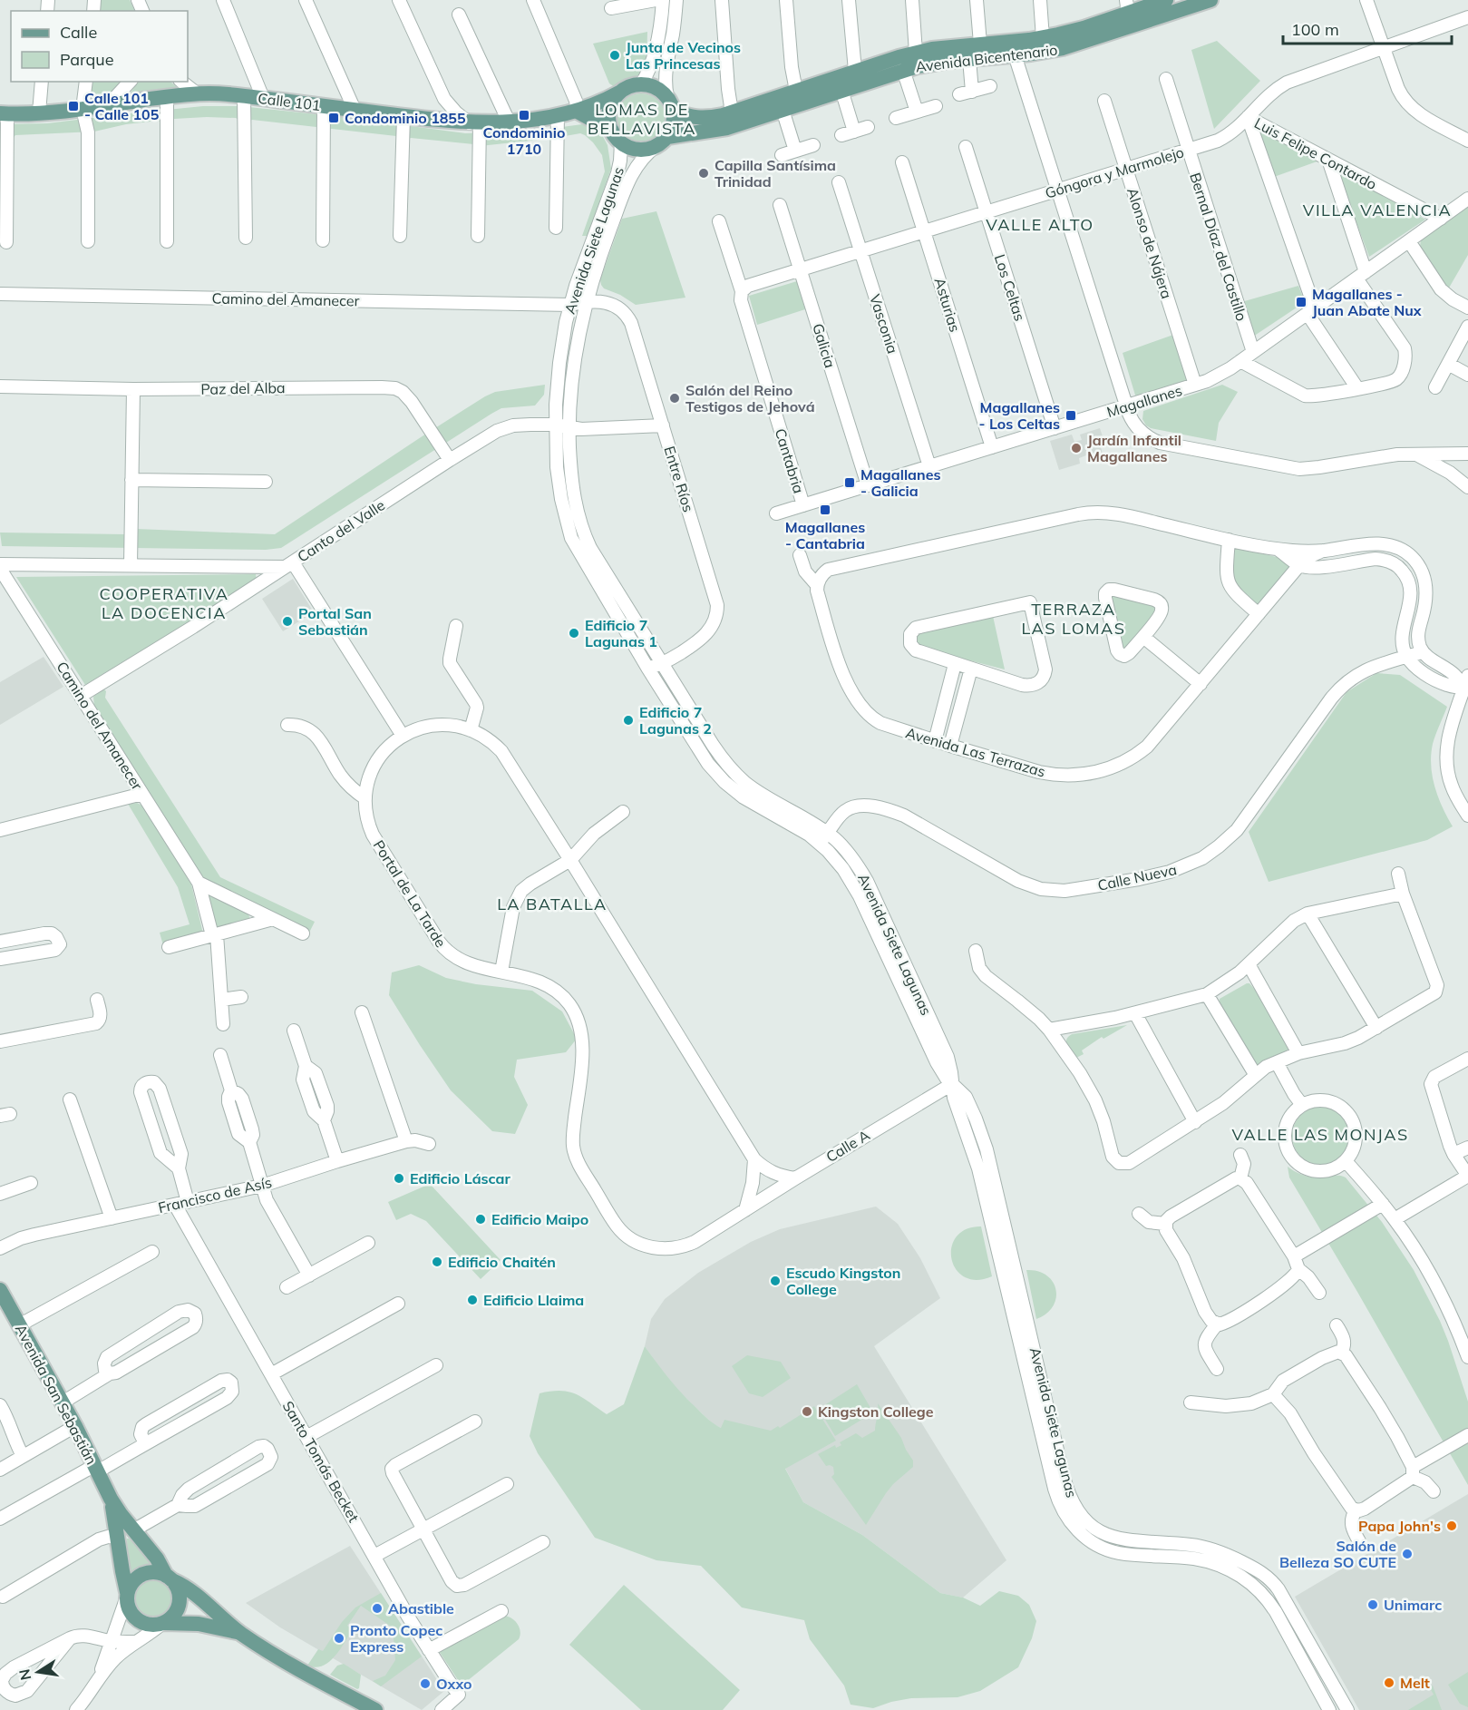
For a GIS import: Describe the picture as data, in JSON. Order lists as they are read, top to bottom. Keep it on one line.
{"streets":{"main road":["Avenida Bicentenario","Calle 101","Avenida San Sebastián"],"street":["Luis Felipe Contardo","Góngora y Marmolejo","Avenida Siete Lagunas","Alonso de Nájera","Bernal Díaz del Castillo","Los Celtas","Camino del Amanecer","Asturias","Vasconia","Galicia","Paz del Alba","Magallanes","Cantabria","Entre Ríos","Canto del Valle","Avenida Las Terrazas","Calle Nueva","Portal de La Tarde","Calle A","Francisco de Asís","Santo Tomás Becket"]},"crossings":[["Avenida Bicentenario","Calle 101"],["Avenida Bicentenario","Avenida Siete Lagunas"],["Calle 101","Avenida Siete Lagunas"],["Luis Felipe Contardo","Góngora y Marmolejo"],["Luis Felipe Contardo","Magallanes"],["Góngora y Marmolejo","Alonso de Nájera"],["Góngora y Marmolejo","Bernal Díaz del Castillo"],["Góngora y Marmolejo","Los Celtas"],["Góngora y Marmolejo","Asturias"],["Góngora y Marmolejo","Vasconia"],["Góngora y Marmolejo","Galicia"],["Góngora y Marmolejo","Cantabria"],["Avenida Siete Lagunas","Camino del Amanecer"],["Avenida Siete Lagunas","Entre Ríos"],["Avenida Siete Lagunas","Canto del Valle"],["Avenida Siete Lagunas","Calle Nueva"],["Avenida Siete Lagunas","Calle A"],["Alonso de Nájera","Magallanes"],["Bernal Díaz del Castillo","Magallanes"],["Los Celtas","Magallanes"],["Camino del Amanecer","Entre Ríos"],["Asturias","Magallanes"],["Vasconia","Magallanes"],["Galicia","Magallanes"],["Paz del Alba","Canto del Valle"],["Magallanes","Cantabria"],["Entre Ríos","Canto del Valle"],["Avenida Las Terrazas","Calle Nueva"],["Portal de La Tarde","Calle A"],["Francisco de Asís","Santo Tomás Becket"]],"districts":["LOMAS DE BELLAVISTA","VILLA VALENCIA","VALLE ALTO","COOPERATIVA LA DOCENCIA","TERRAZA LAS LOMAS","LA BATALLA","VALLE LAS MONJAS"],"places":{"other":["Junta de Vecinos Las Princesas","Capilla Santísima Trinidad","Salón del Reino Testigos de Jehová","Jardín Infantil Magallanes","Portal San Sebastián","Edificio 7 Lagunas 1","Edificio 7 Lagunas 2","Edificio Láscar","Edificio Maipo","Edificio Chaitén","Escudo Kingston College","Edificio Llaima","Kingston College","Papa John's","Salón de Belleza SO CUTE","Unimarc","Abastible","Pronto Copec Express","Melt","Oxxo"],"transit":["Calle 101 - Calle 105","Condominio 1710","Condominio 1855","Magallanes - Juan Abate Nux","Magallanes - Los Celtas","Magallanes - Galicia","Magallanes - Cantabria"]},"legend":["Calle","Parque"],"scale_bar":"100 m","north":"left"}
